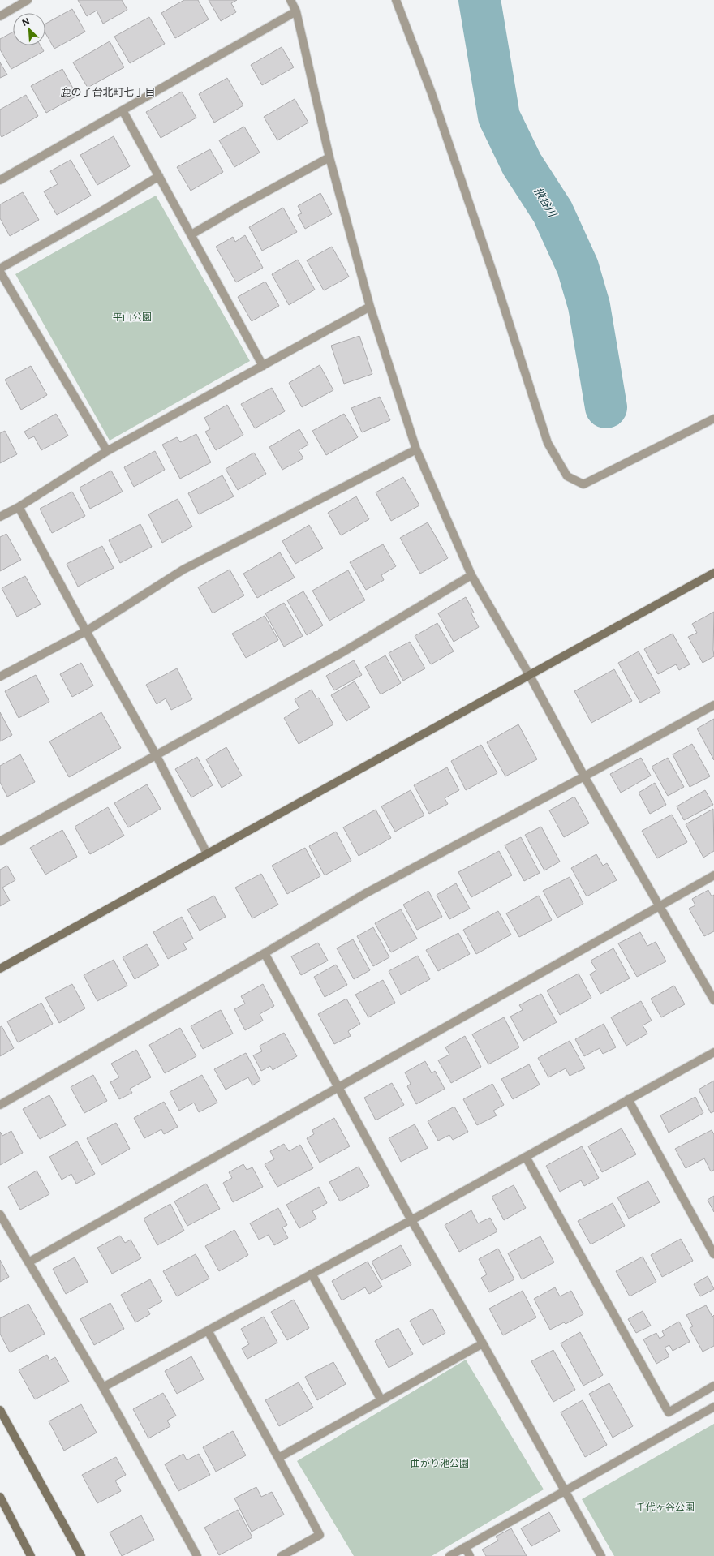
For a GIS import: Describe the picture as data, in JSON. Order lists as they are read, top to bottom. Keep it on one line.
{"districts":["鹿の子台北町七丁目"],"water":["掖谷川"],"parks":["平山公園","曲がり池公園","千代ヶ谷公園"],"north":"top left"}
